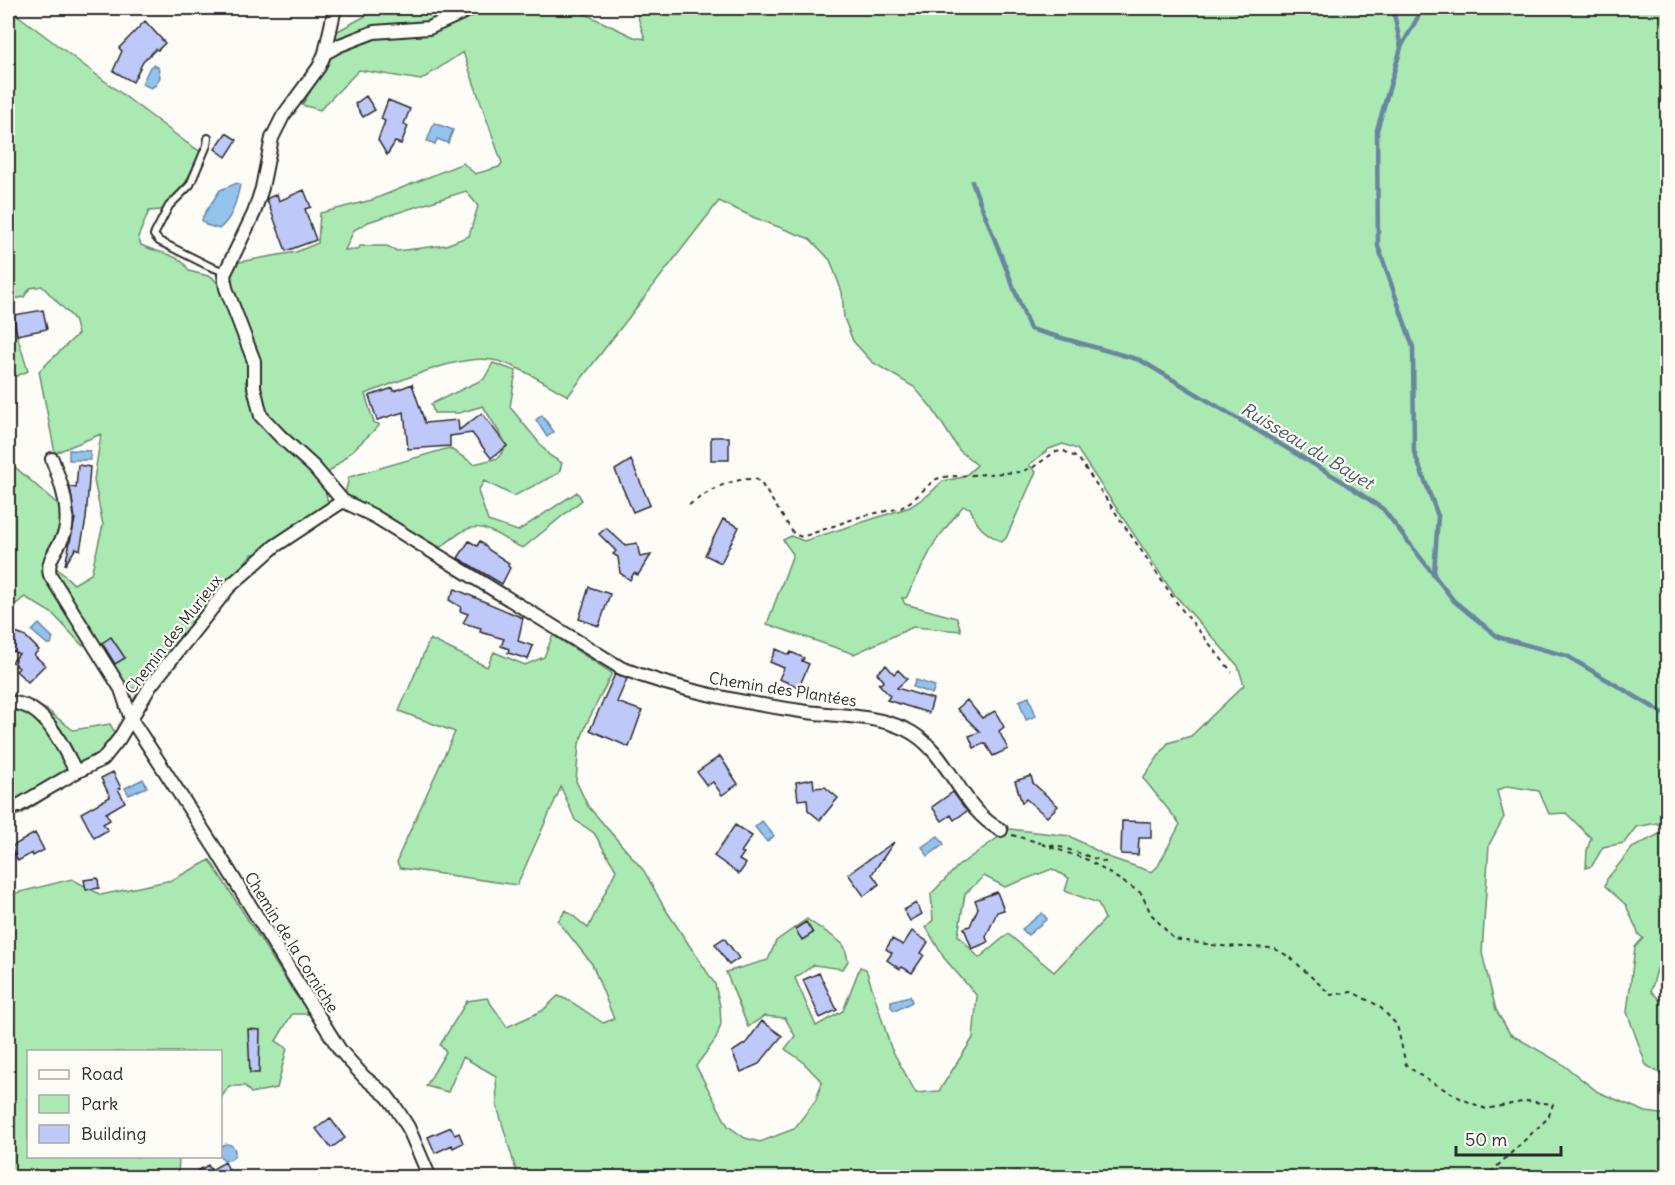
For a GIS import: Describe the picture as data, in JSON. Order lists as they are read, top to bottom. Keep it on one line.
{"streets":{"street":["Chemin des Murieux","Chemin des Plantées","Chemin de la Corniche"]},"crossings":[["Chemin des Murieux","Chemin des Plantées"],["Chemin des Murieux","Chemin de la Corniche"]],"water":["Ruisseau du Bayet"],"legend":["Road","Park","Building"],"scale_bar":"50 m"}
